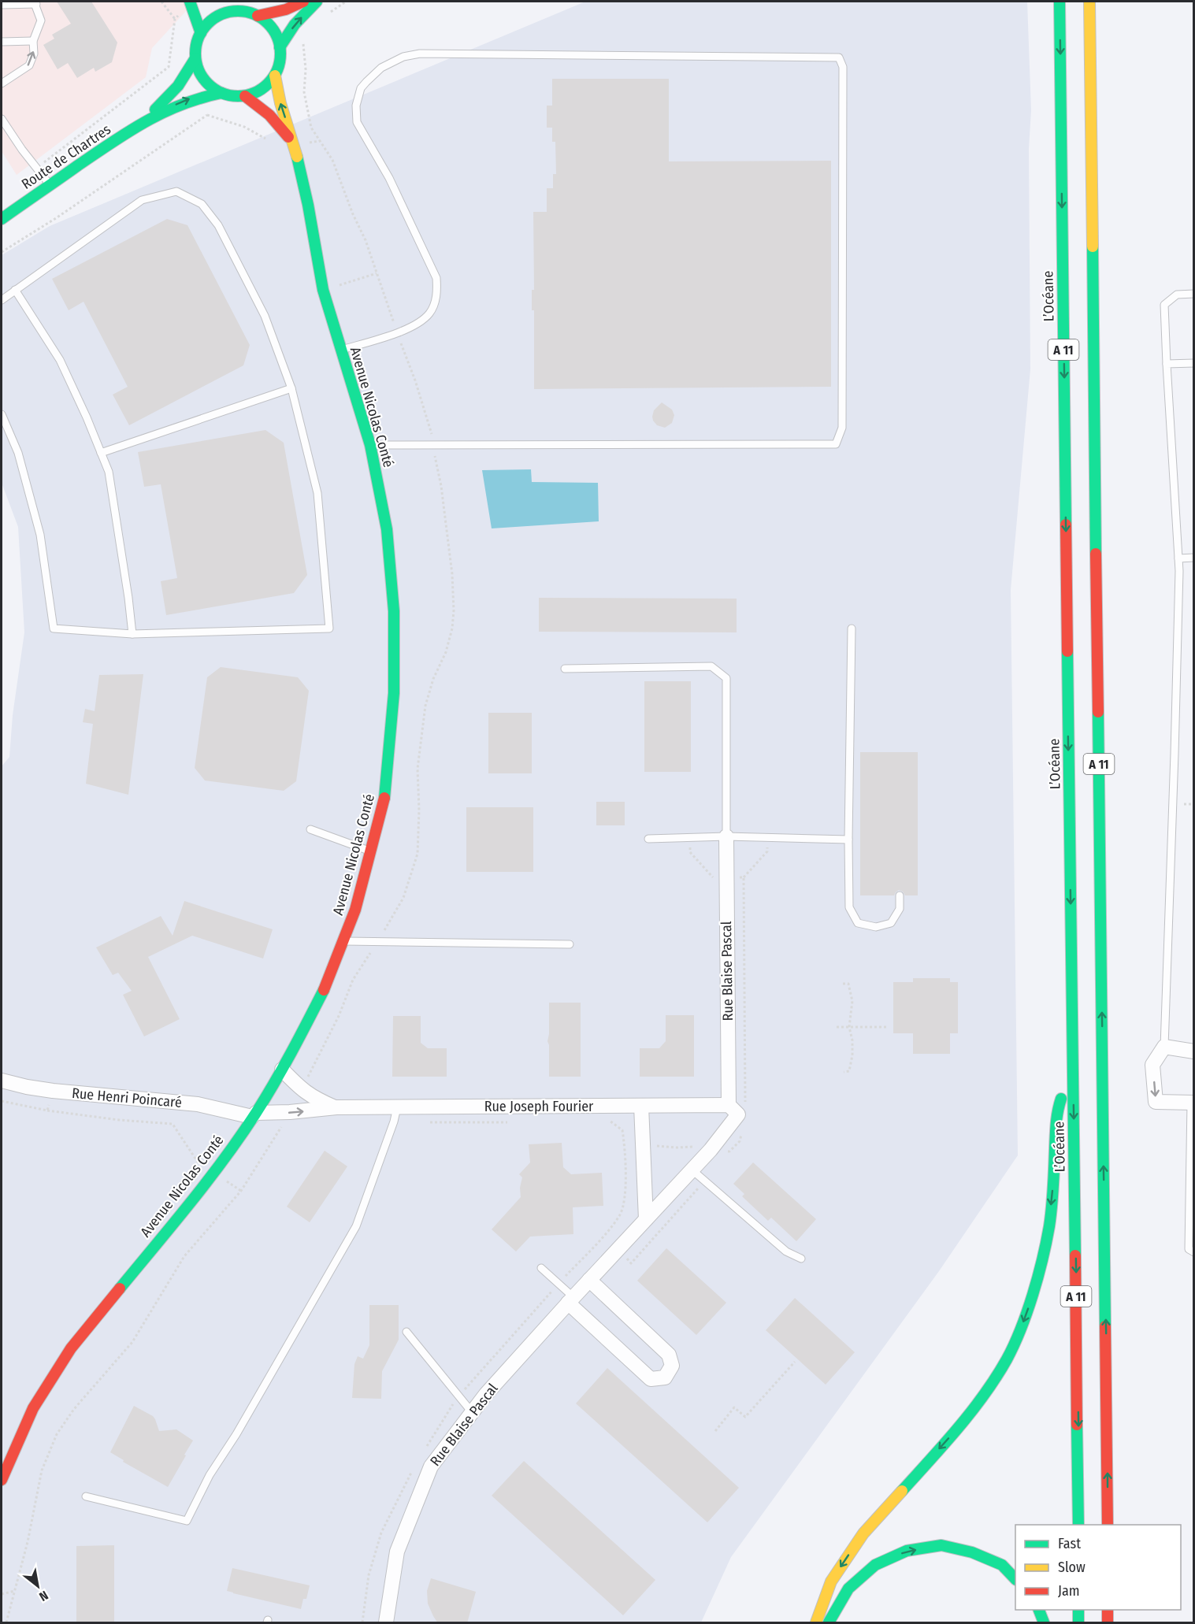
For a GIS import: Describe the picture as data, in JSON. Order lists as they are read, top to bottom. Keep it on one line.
{"streets":{"main road":["Route de Chartres","L’Océane","A 11","Avenue Nicolas Conté"],"street":["Rue Blaise Pascal","Rue Henri Poincaré","Rue Joseph Fourier"]},"crossings":[["Avenue Nicolas Conté","Rue Henri Poincaré"],["Avenue Nicolas Conté","Rue Joseph Fourier"],["Rue Blaise Pascal","Rue Joseph Fourier"],["Rue Henri Poincaré","Rue Joseph Fourier"]],"legend":["Fast","Slow","Jam"],"north":"bottom right"}
